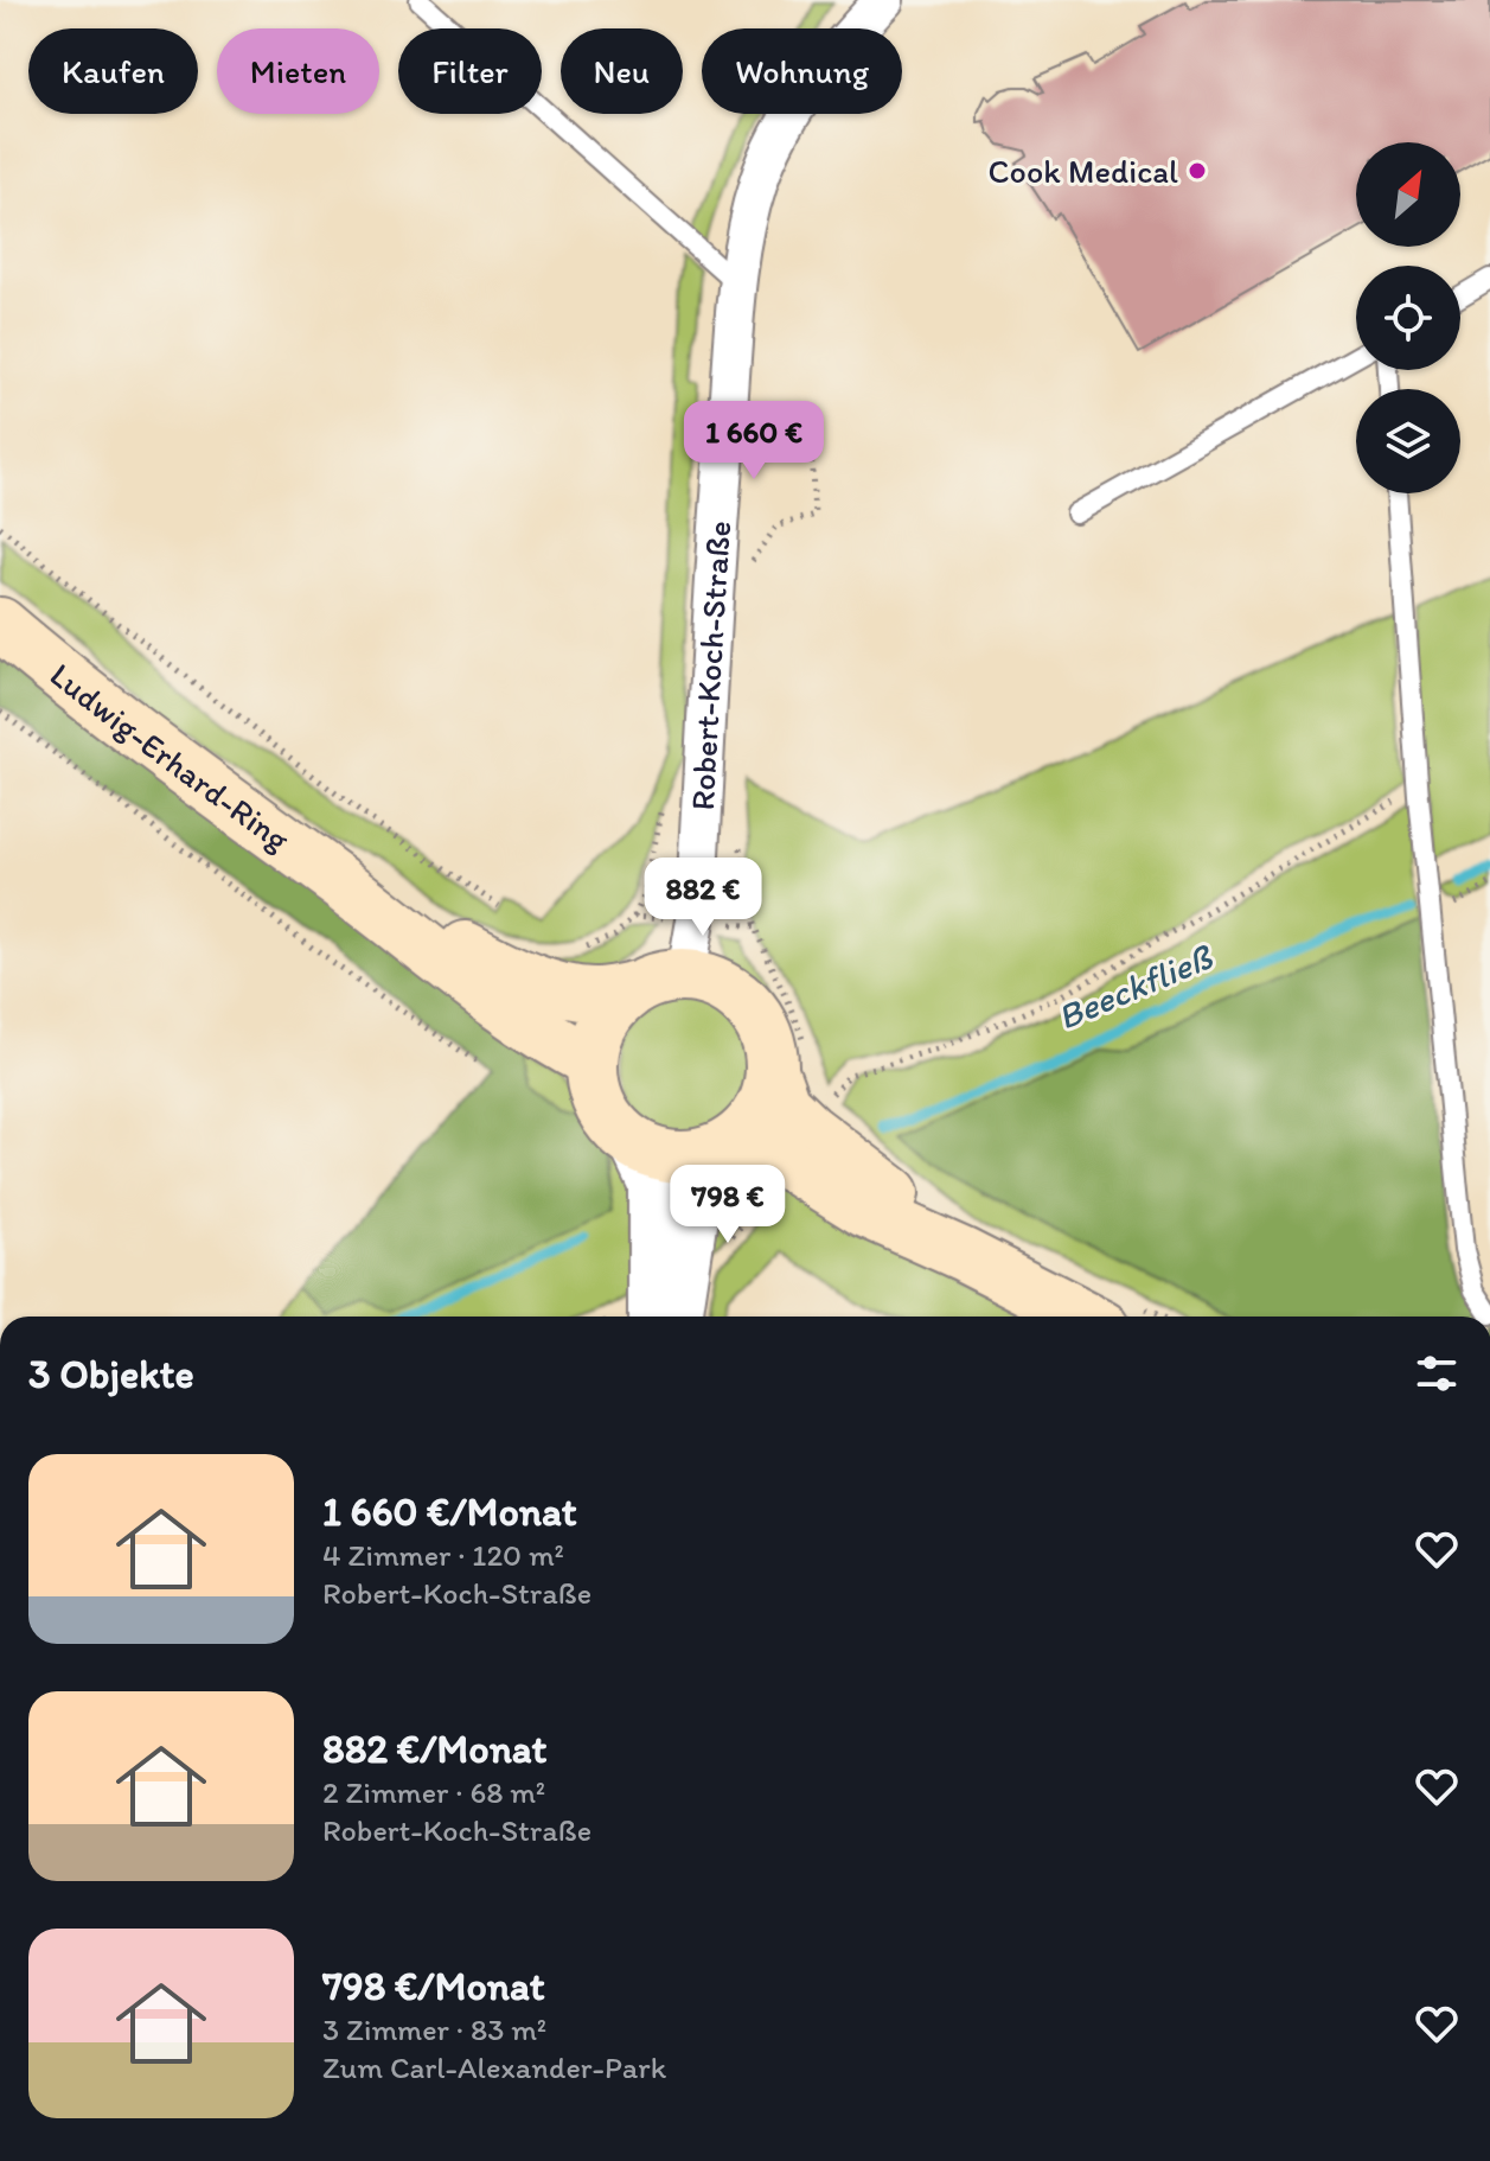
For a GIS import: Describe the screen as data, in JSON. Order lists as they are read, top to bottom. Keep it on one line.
{"streets":{"main road":["Ludwig-Erhard-Ring"],"street":["Robert-Koch-Straße"]},"crossings":[["Robert-Koch-Straße","Ludwig-Erhard-Ring"]],"water":["Beeckfließ"],"places":["Cook Medical"],"north":"top right","page":{"chip":["Kaufen","Mieten","Filter","Neu","Wohnung"],"price":["1 660 €","882 €","798 €"],"heading":"3 Objekte","list":[{"name":"1 660 €/Monat","note":"4 Zimmer · 120 m² · Robert-Koch-Straße"},{"name":"882 €/Monat","note":"2 Zimmer · 68 m² · Robert-Koch-Straße"},{"name":"798 €/Monat","note":"3 Zimmer · 83 m² · Zum Carl-Alexander-Park"}]}}
